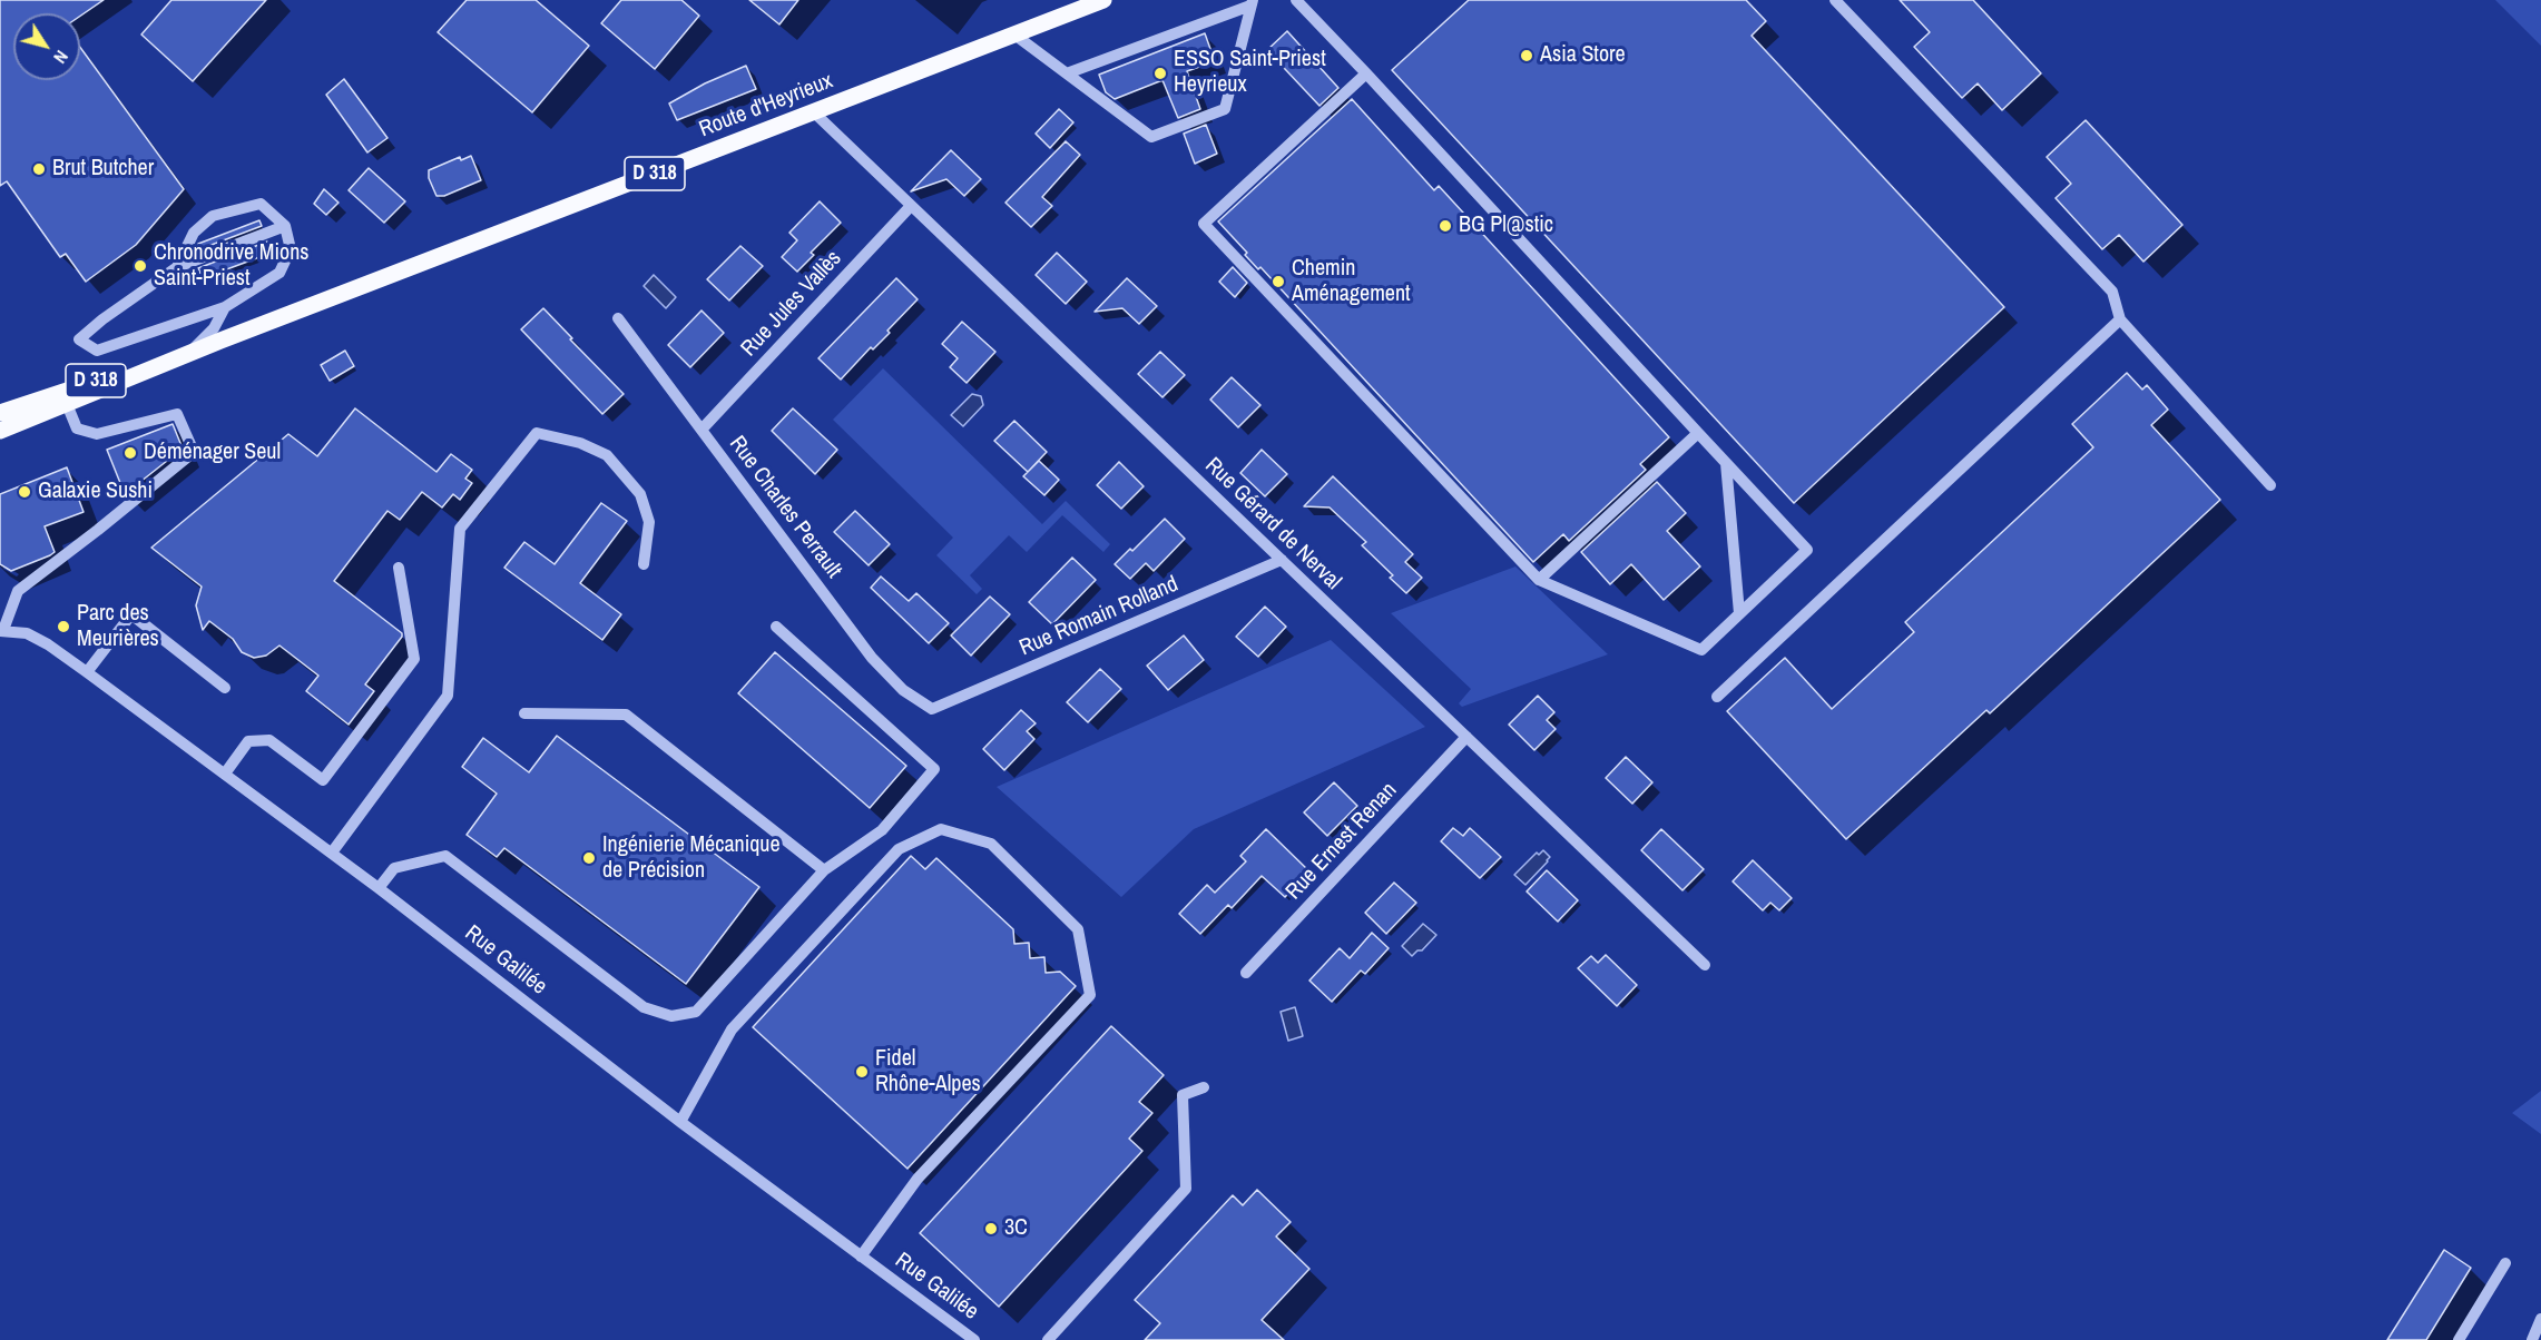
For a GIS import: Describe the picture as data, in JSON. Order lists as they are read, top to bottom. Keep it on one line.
{"streets":{"main road":["Route d'Heyrieux","D 318"],"street":["Rue Jules Vallès","Rue Charles Perrault","Rue Gérard de Nerval","Rue Romain Rolland","Rue Ernest Renan","Rue Galilée"]},"crossings":[["Route d'Heyrieux","Rue Gérard de Nerval"],["Rue Jules Vallès","Rue Charles Perrault"],["Rue Jules Vallès","Rue Gérard de Nerval"],["Rue Charles Perrault","Rue Romain Rolland"],["Rue Gérard de Nerval","Rue Romain Rolland"],["Rue Gérard de Nerval","Rue Ernest Renan"]],"places":["Asia Store","ESSO Saint-Priest Heyrieux","Brut Butcher","BG Pl@stic","Chronodrive Mions Saint-Priest","Chemin Aménagement","Déménager Seul","Galaxie Sushi","Parc des Meurières","Ingénierie Mécanique de Précision","Fidel Rhône-Alpes","3C"],"north":"bottom right"}
